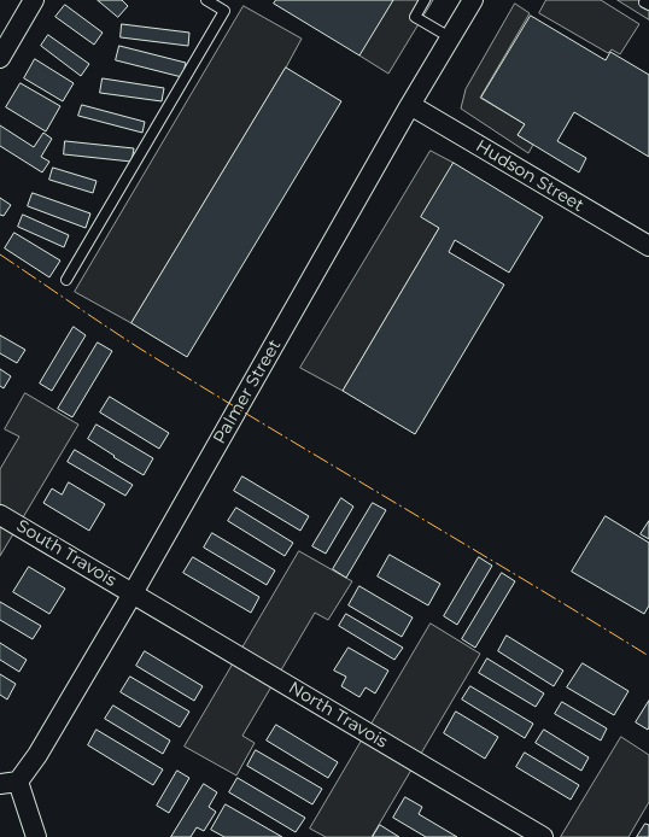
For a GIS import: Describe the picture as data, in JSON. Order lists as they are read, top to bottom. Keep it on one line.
{"streets":{"street":["Hudson Street","Palmer Street","South Travois","North Travois"]},"crossings":[["Hudson Street","Palmer Street"],["Palmer Street","South Travois"],["Palmer Street","North Travois"],["South Travois","North Travois"]]}
